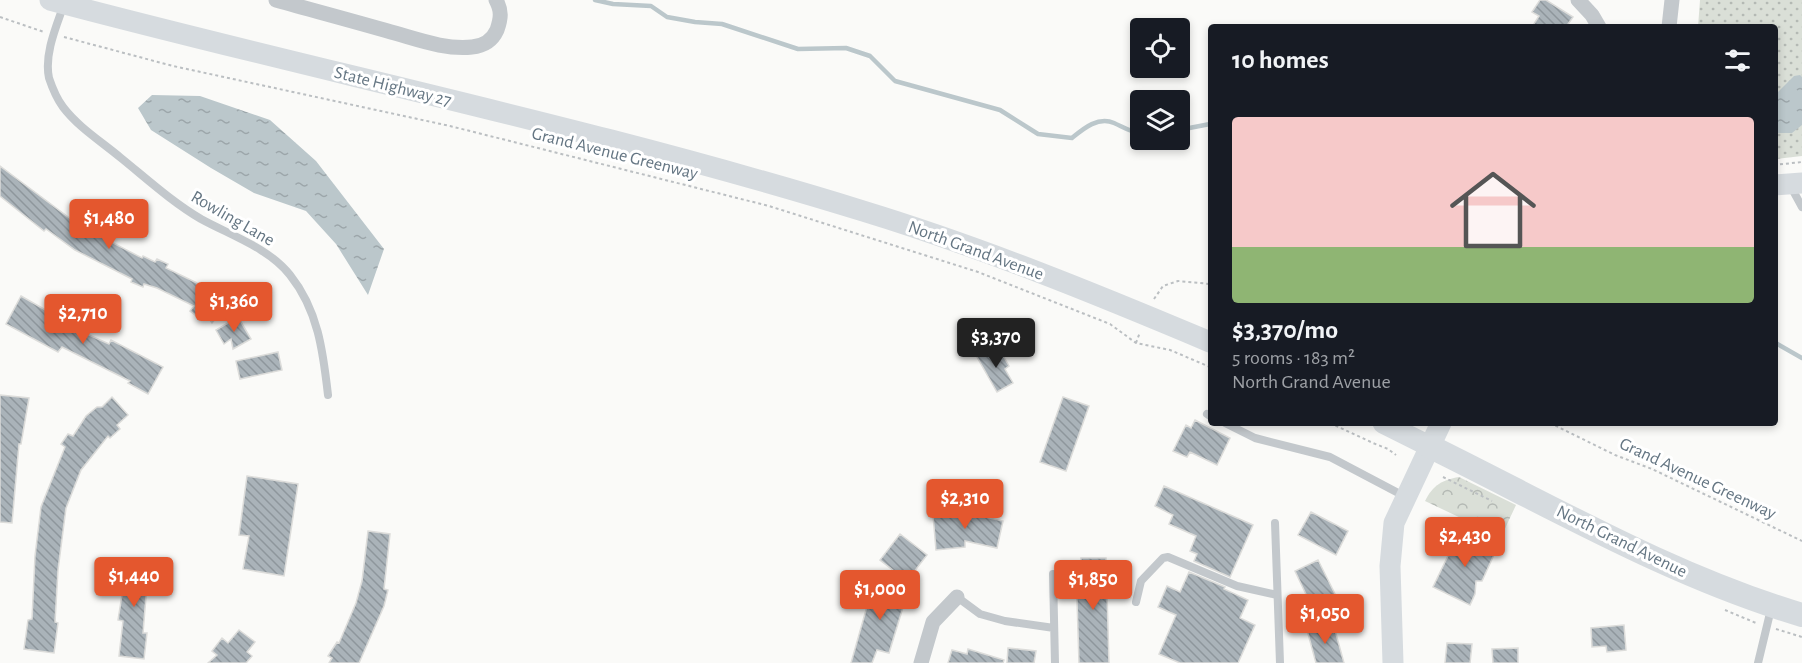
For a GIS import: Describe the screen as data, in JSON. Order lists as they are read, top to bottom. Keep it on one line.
{"streets":{"main road":["State Highway 27","North Grand Avenue"],"lane":["Rowling Lane"],"path":["Grand Avenue Greenway"]},"crossings":[["State Highway 27","Rowling Lane"],["State Highway 27","North Grand Avenue"]],"page":{"heading":"10 homes","list":[{"name":"$3,370/mo","note":"5 rooms · 183 m² · North Grand Avenue"}],"price":["$1,480","$1,360","$2,710","$3,370","$2,310","$2,430","$1,440","$1,850","$1,000","$1,050"]}}
